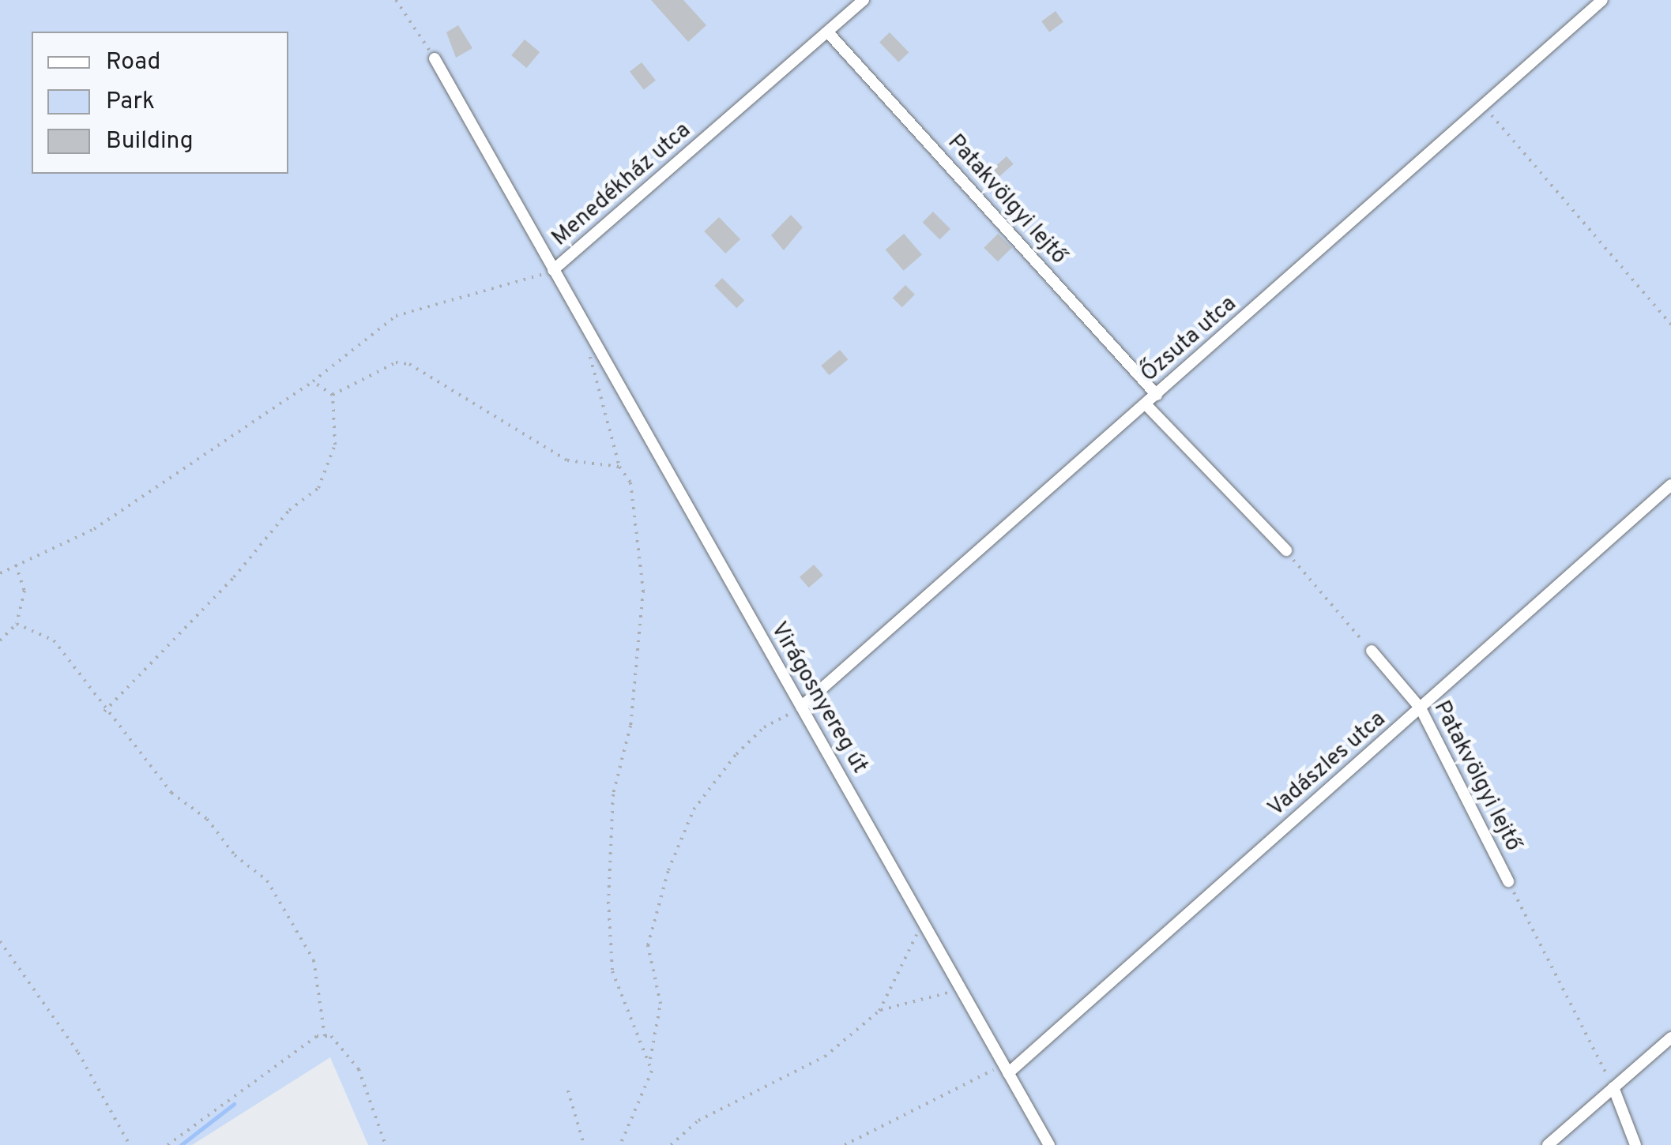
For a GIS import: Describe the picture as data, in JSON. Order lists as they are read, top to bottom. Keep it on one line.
{"streets":{"street":["Menedékház utca","Patakvölgyi lejtő","Őzsuta utca","Virágosnyereg út","Vadászles utca"]},"crossings":[["Menedékház utca","Patakvölgyi lejtő"],["Menedékház utca","Virágosnyereg út"],["Patakvölgyi lejtő","Őzsuta utca"],["Patakvölgyi lejtő","Vadászles utca"],["Őzsuta utca","Virágosnyereg út"],["Virágosnyereg út","Vadászles utca"]],"legend":["Road","Park","Building"]}
